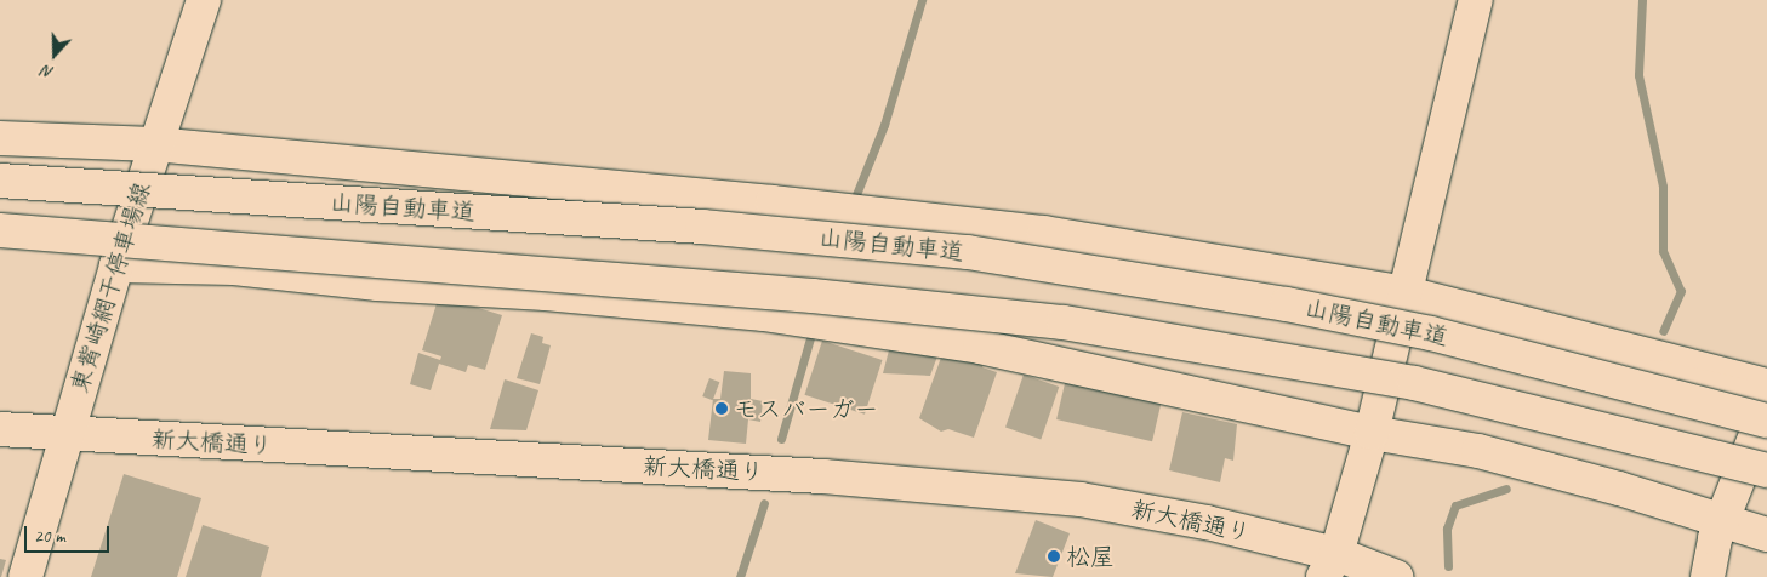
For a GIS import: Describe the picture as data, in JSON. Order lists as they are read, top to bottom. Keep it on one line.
{"streets":{"main road":["山陽自動車道","東觜崎網干停車場線","新大橋通り"]},"crossings":[["東觜崎網干停車場線","新大橋通り"]],"places":["モスバーガー","松屋"],"scale_bar":"20 m","north":"bottom"}
